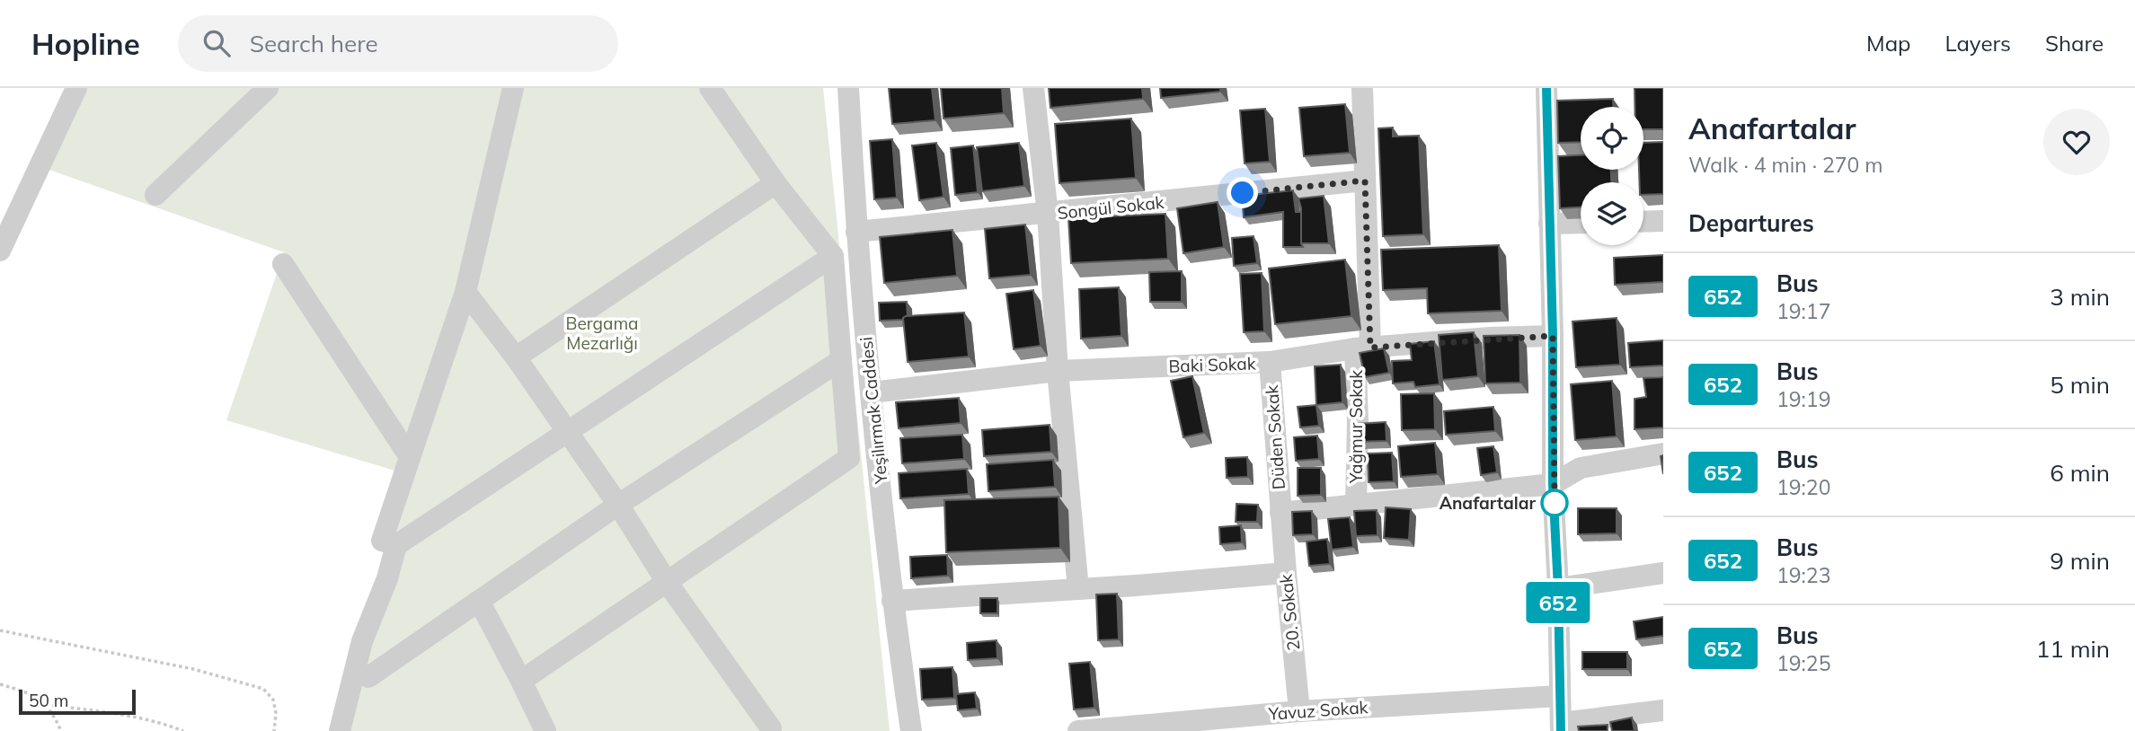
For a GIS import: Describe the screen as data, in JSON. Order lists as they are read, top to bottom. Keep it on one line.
{"streets":{"street":["Songül Sokak","Baki Sokak","Yeşilırmak Caddesi","Yağmur Sokak","Düden Sokak","20. Sokak","Yavuz Sokak"]},"crossings":[["Songül Sokak","Yeşilırmak Caddesi"],["Songül Sokak","Yağmur Sokak"],["Baki Sokak","Yeşilırmak Caddesi"],["Baki Sokak","Yağmur Sokak"],["Baki Sokak","Düden Sokak"],["Düden Sokak","20. Sokak"],["20. Sokak","Yavuz Sokak"]],"parks":["Bergama Mezarlığı"],"places":["Anafartalar"],"lines":["bus line 652"],"scale_bar":"50 m","page":{"header":"Hopline","search":"Search here","nav":["Map","Layers","Share"],"on_map":"652","heading":[["Anafartalar","Walk · 4 min · 270 m"],"Departures"],"list":[{"mark":"652","name":"Bus","note":"19:17","value":"3 min"},{"mark":"652","name":"Bus","note":"19:19","value":"5 min"},{"mark":"652","name":"Bus","note":"19:20","value":"6 min"},{"mark":"652","name":"Bus","note":"19:23","value":"9 min"},{"mark":"652","name":"Bus","note":"19:25","value":"11 min"}],"scale":"50 m"}}
